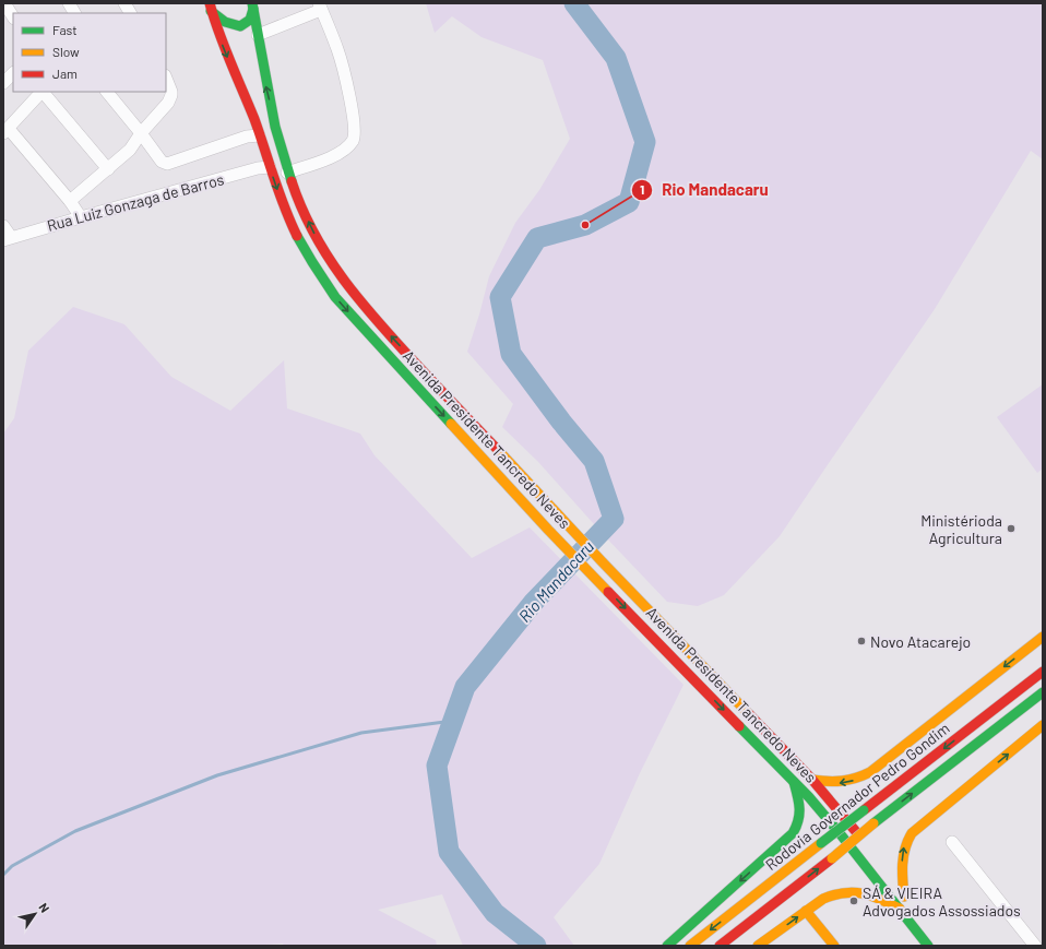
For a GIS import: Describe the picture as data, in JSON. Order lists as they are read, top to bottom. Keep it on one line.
{"streets":{"main road":["Avenida Presidente Tancredo Neves","Rodovia Governador Pedro Gondim"],"street":["Rua Luiz Gonzaga de Barros"]},"crossings":[["Rua Luiz Gonzaga de Barros","Avenida Presidente Tancredo Neves"]],"water":["Rio Mandacaru"],"places":["Rio Mandacaru","Ministérioda Agricultura","Novo Atacarejo","SÁ & VIEIRA Advogados Assossiados"],"legend":["Fast","Slow","Jam"],"north":"top right"}
